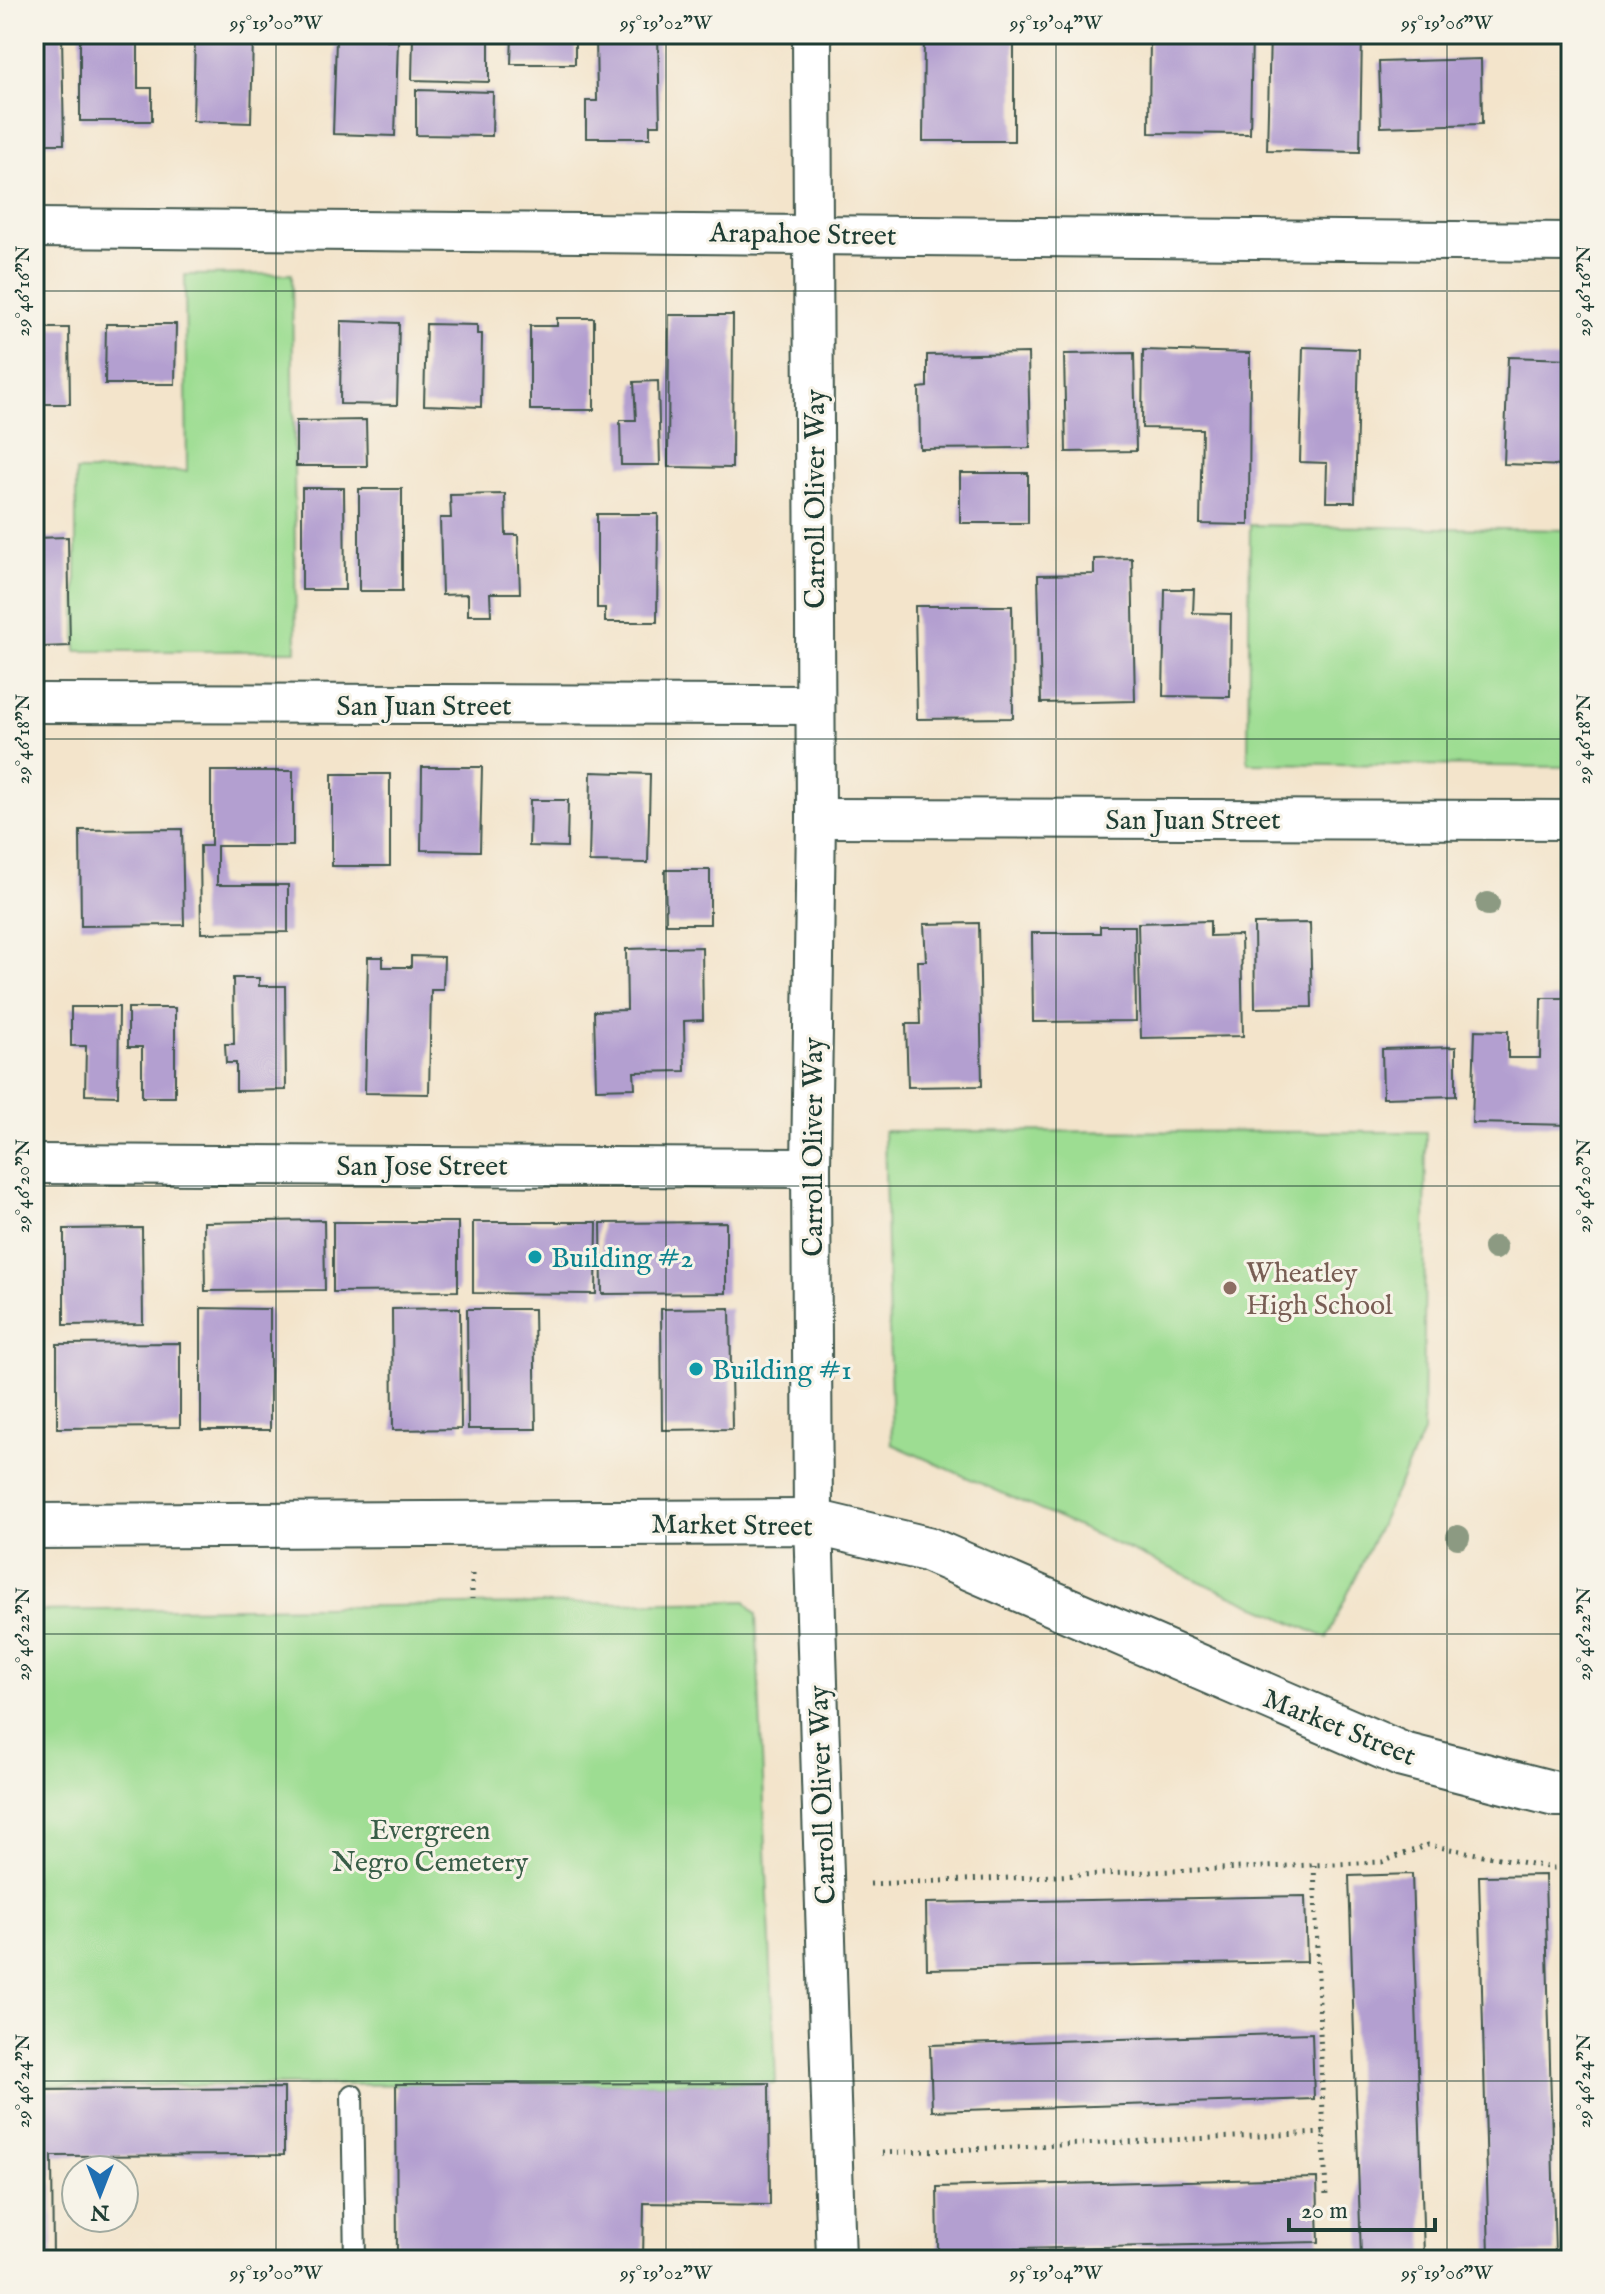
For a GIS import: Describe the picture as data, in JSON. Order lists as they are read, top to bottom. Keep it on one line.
{"streets":{"street":["Arapahoe Street","Carroll Oliver Way","San Juan Street","San Jose Street","Market Street"]},"crossings":[["Arapahoe Street","Carroll Oliver Way"],["Carroll Oliver Way","San Juan Street"],["Carroll Oliver Way","San Jose Street"],["Carroll Oliver Way","Market Street"]],"parks":["Evergreen Negro Cemetery"],"places":["Building #2","Wheatley High School","Building #1"],"scale_bar":"20 m","north":"bottom","coordinates":["95°19'00\"W","95°19'02\"W","95°19'04\"W","95°19'06\"W","29°46'16\"N","29°46'18\"N","29°46'20\"N","29°46'22\"N","29°46'24\"N"]}
